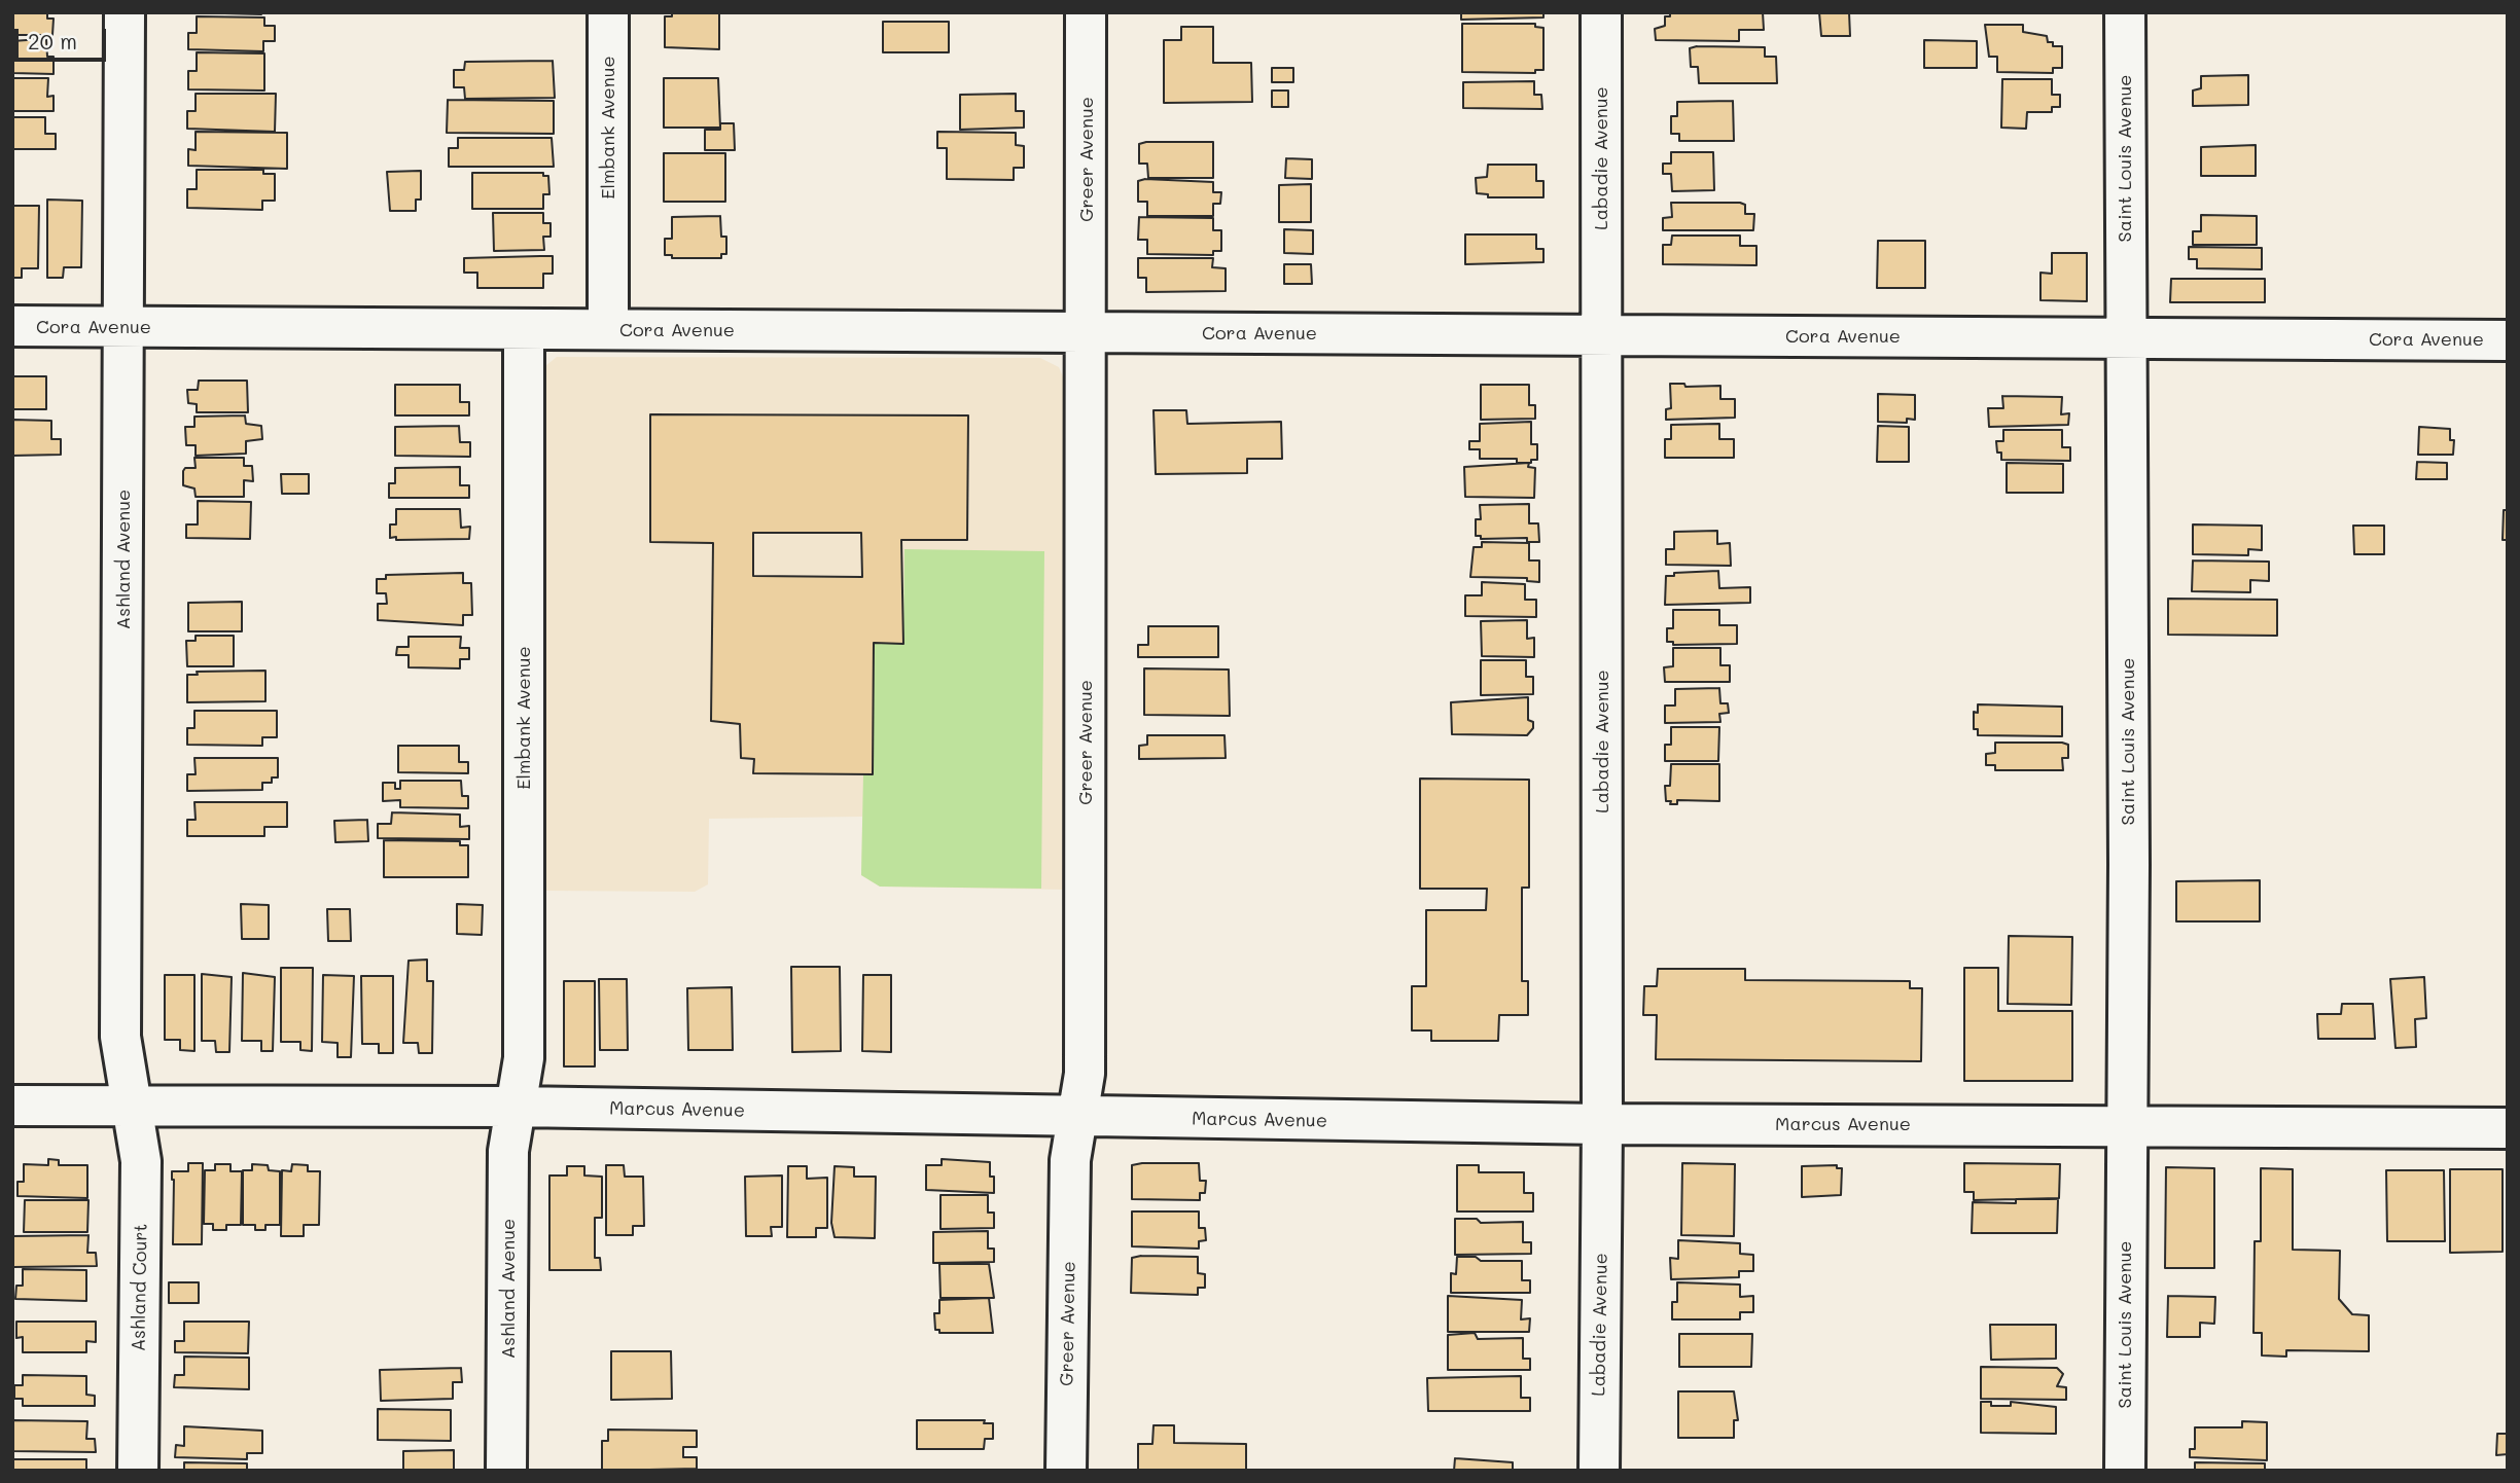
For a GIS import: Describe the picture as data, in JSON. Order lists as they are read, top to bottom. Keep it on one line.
{"streets":{"street":["Elmbank Avenue","Labadie Avenue","Saint Louis Avenue","Greer Avenue","Cora Avenue","Ashland Avenue","Marcus Avenue","Ashland Court"]},"crossings":[["Elmbank Avenue","Cora Avenue"],["Elmbank Avenue","Ashland Avenue"],["Elmbank Avenue","Marcus Avenue"],["Labadie Avenue","Cora Avenue"],["Labadie Avenue","Marcus Avenue"],["Saint Louis Avenue","Cora Avenue"],["Saint Louis Avenue","Marcus Avenue"],["Greer Avenue","Cora Avenue"],["Greer Avenue","Marcus Avenue"],["Cora Avenue","Ashland Avenue"],["Ashland Avenue","Marcus Avenue"],["Ashland Avenue","Ashland Court"],["Marcus Avenue","Ashland Court"]],"scale_bar":"20 m"}
